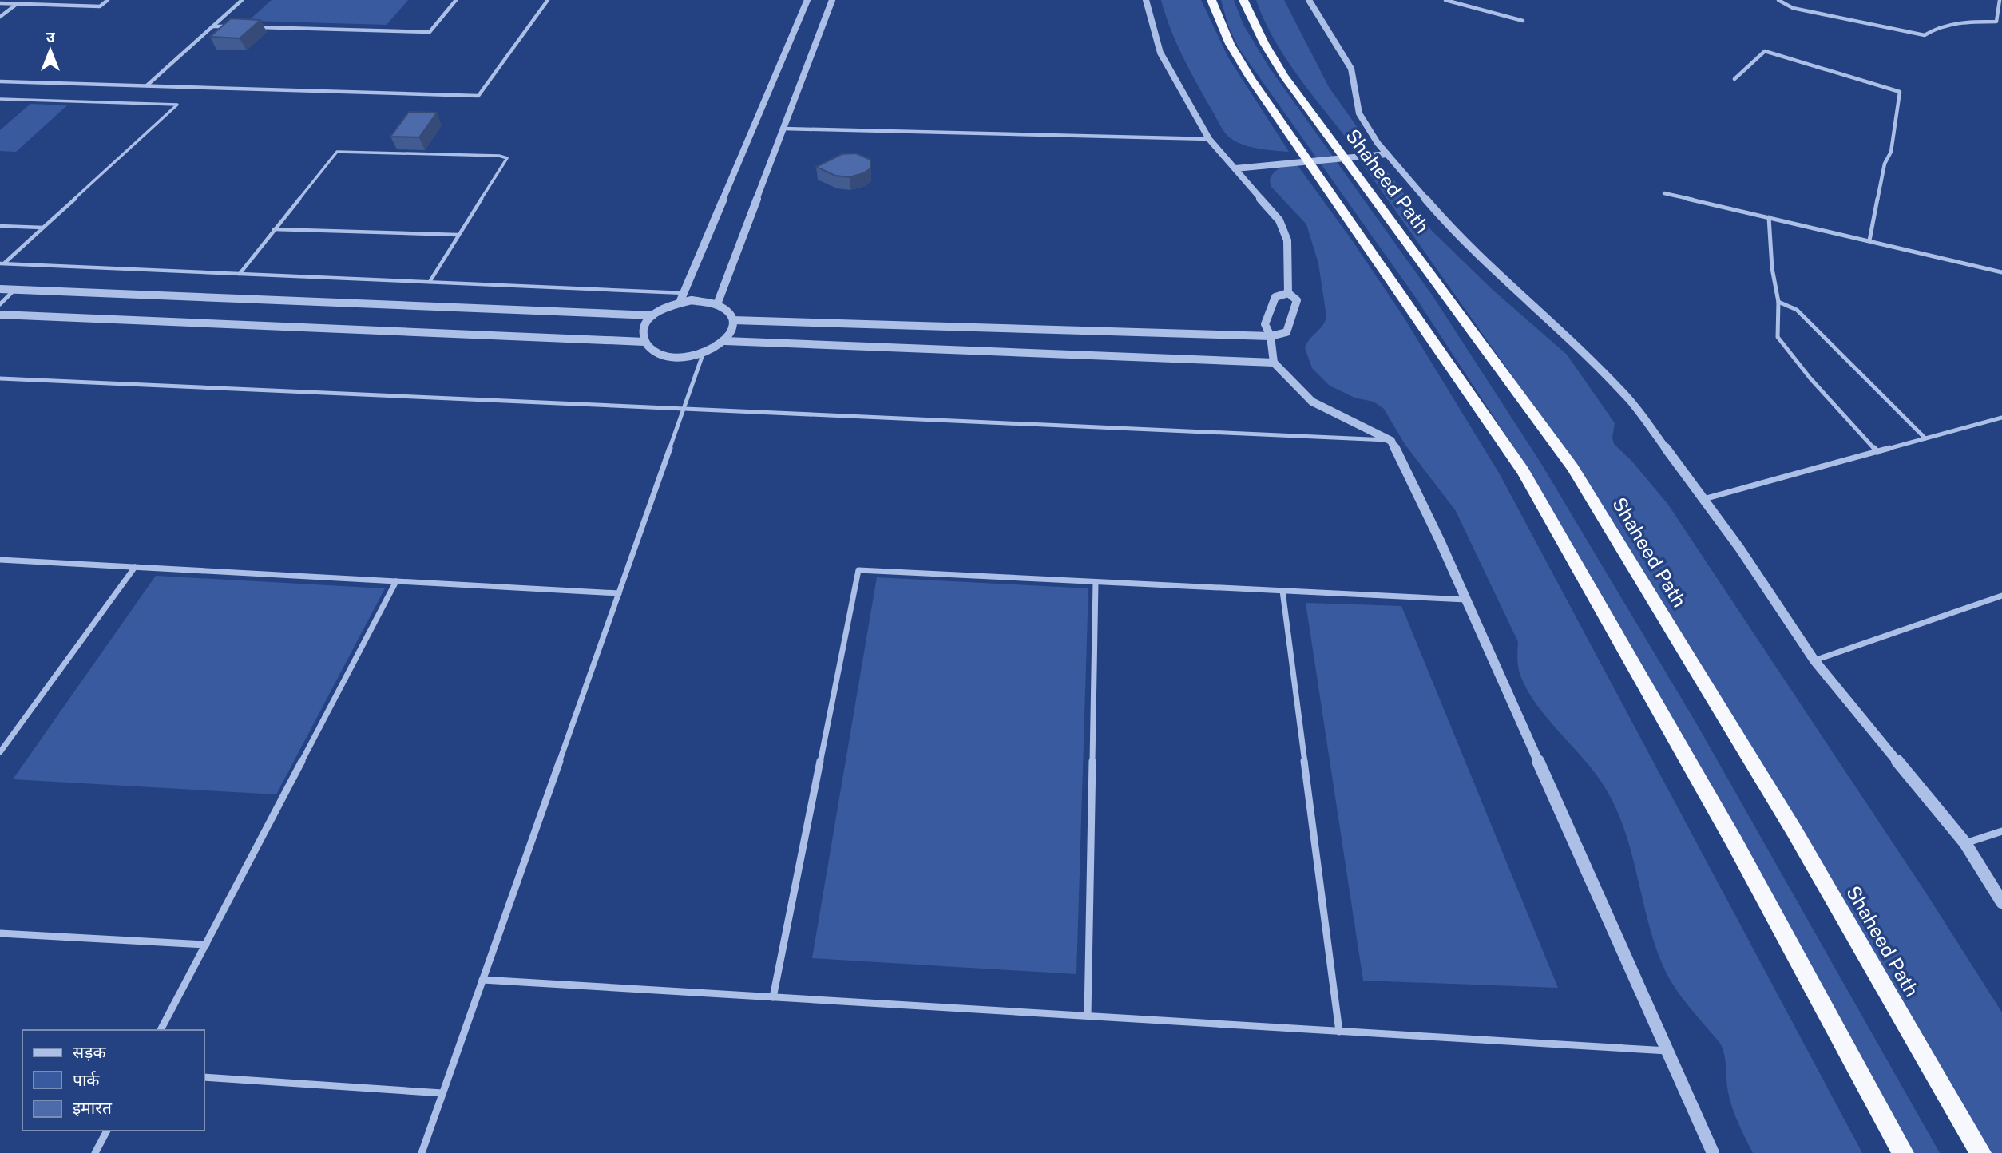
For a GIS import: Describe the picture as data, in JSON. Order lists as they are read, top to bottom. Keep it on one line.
{"streets":{"highway":["Shaheed Path"]},"legend":["सड़क","पार्क","इमारत"],"north":"top"}
